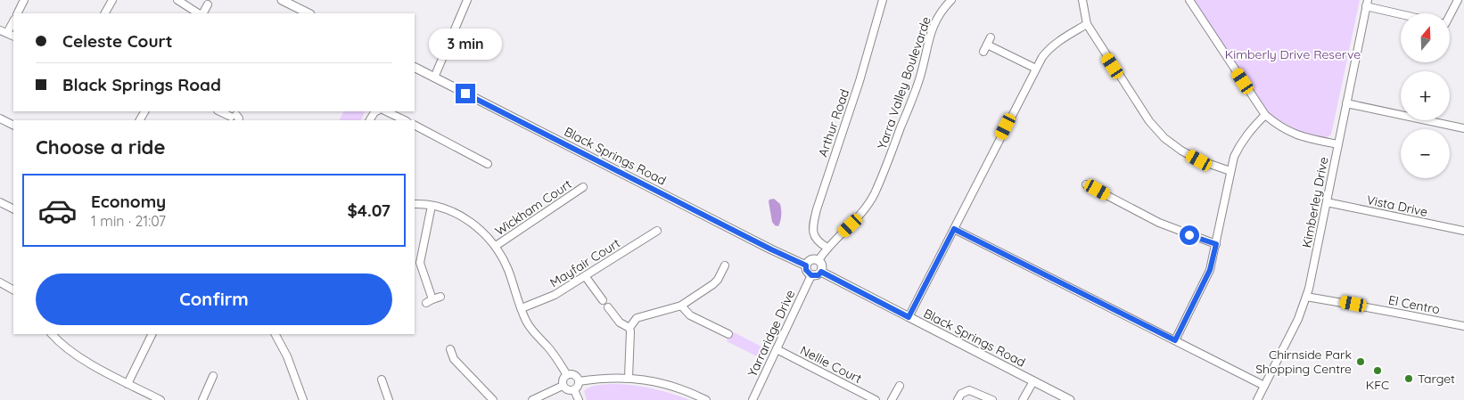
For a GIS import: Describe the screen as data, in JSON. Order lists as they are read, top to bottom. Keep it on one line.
{"streets":{"main road":["Black Springs Road"],"street":["Yarra Valley Boulevarde","Arthur Road","Kimberley Drive","Vista Drive","Wickham Court","Mayfair Court","El Centro","Yarraridge Drive","Nellie Court"]},"crossings":[["Yarra Valley Boulevarde","Arthur Road"],["Yarra Valley Boulevarde","Black Springs Road"],["Yarra Valley Boulevarde","Yarraridge Drive"],["Black Springs Road","Yarraridge Drive"],["Kimberley Drive","Vista Drive"],["Kimberley Drive","El Centro"],["Yarraridge Drive","Nellie Court"]],"parks":["Kimberly Drive Reserve"],"places":["Chirnside Park Shopping Centre","KFC","Target"],"north":"top","page":{"map_buttons":["+","−"],"banner":["Celeste Court","Black Springs Road"],"bubble":"3 min","heading":"Choose a ride","list":[{"name":"Economy","note":"1 min · 21:07","value":"$4.07"}],"buttons":"Confirm"}}
